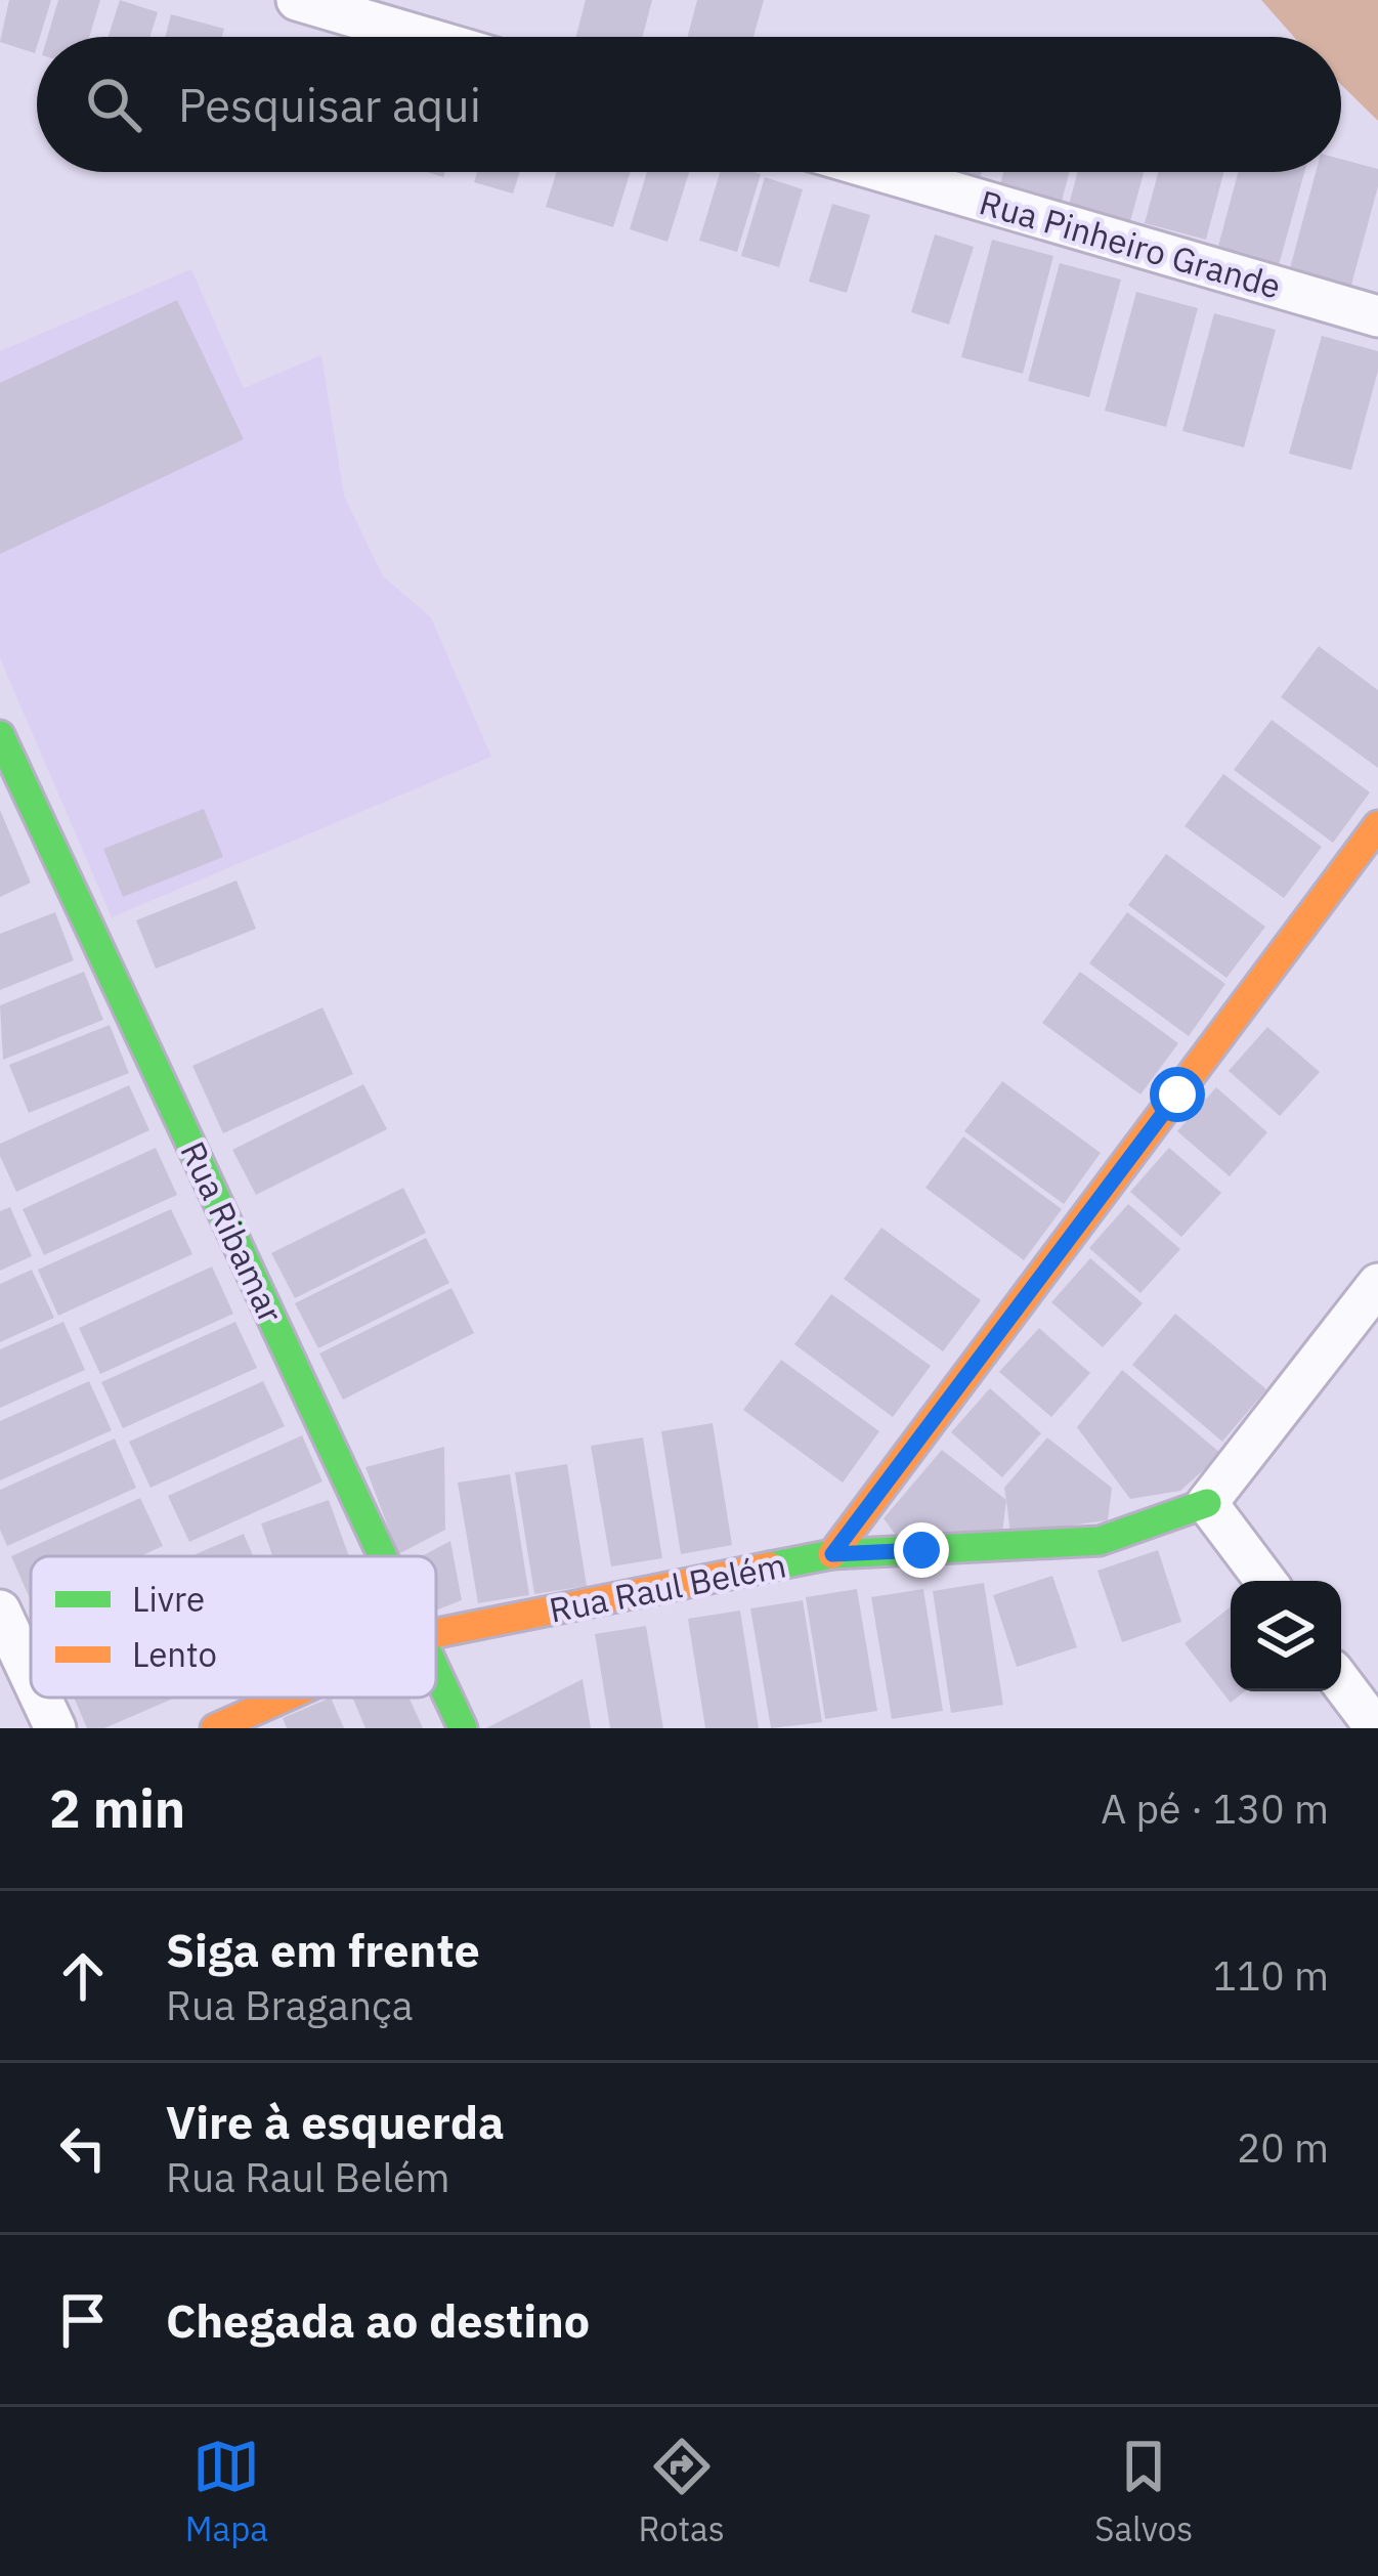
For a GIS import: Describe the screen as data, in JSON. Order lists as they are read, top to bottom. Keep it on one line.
{"streets":{"street":["Rua Pinheiro Grande","Rua Ribamar","Rua Raul Belém"]},"legend":["Livre","Lento"],"page":{"search":"Pesquisar aqui","heading":["2 min","A pé · 130 m"],"list":[["Siga em frente","Rua Bragança","110 m"],["Vire à esquerda","Rua Raul Belém","20 m"],"Chegada ao destino"],"nav":["Mapa","Rotas","Salvos"]}}
